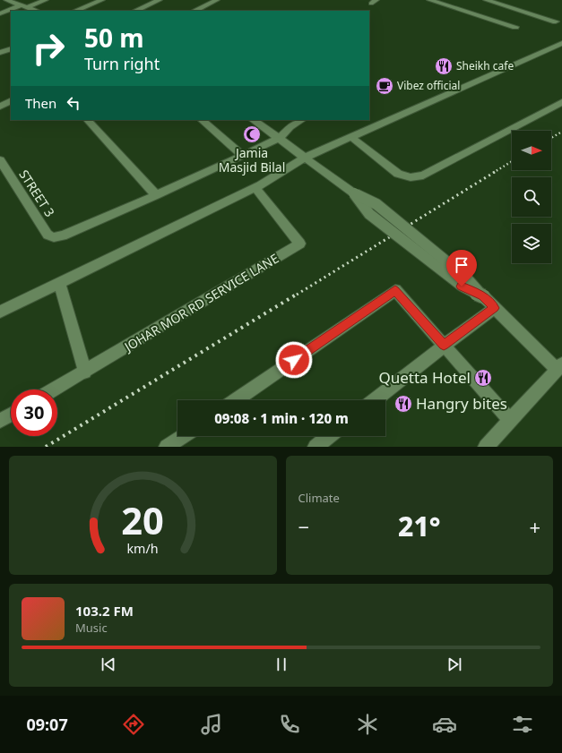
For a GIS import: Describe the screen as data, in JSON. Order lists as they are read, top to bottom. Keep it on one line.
{"streets":{"street":["STREET 3","JOHAR MOR RD SERVICE LANE"]},"places":{"restaurant":["Sheikh cafe","Quetta Hotel","Hangry bites"],"cafe":["Vibez official"],"mosque":["Jamia Masjid Bilal"]},"north":"right","page":{"turn":["50 m","Turn right"],"then":"Then","limit":"30","trip":"09:08 · 1 min · 120 m","tile":"Climate","heat":["−","21°","+"],"song":["103.2 FM","Music"],"tabs":"09:07","gauge":["20","km/h"]}}
